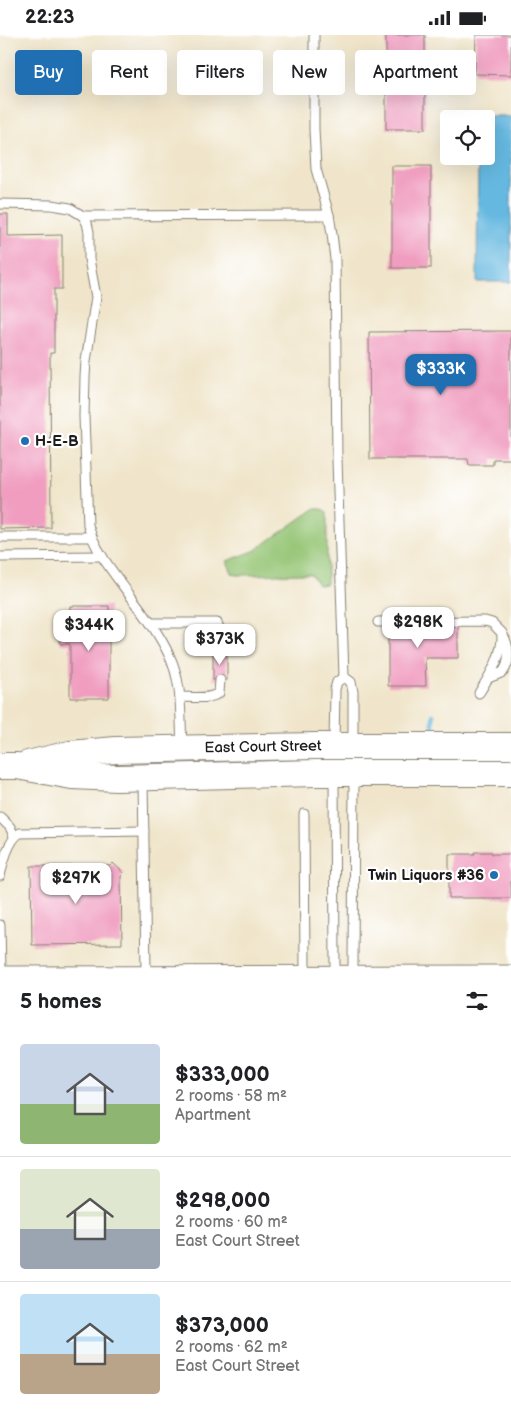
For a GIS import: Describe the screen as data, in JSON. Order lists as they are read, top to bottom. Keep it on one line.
{"streets":{"main road":["East Court Street"]},"places":["H-E-B","Twin Liquors #36"],"page":{"status":"22:23","chip":["Buy","Rent","Filters","New","Apartment"],"price":["$333K","$298K","$344K","$373K","$297K"],"heading":"5 homes","list":[{"name":"$333,000","note":"2 rooms · 58 m² · Apartment"},{"name":"$298,000","note":"2 rooms · 60 m² · East Court Street"},{"name":"$373,000","note":"2 rooms · 62 m² · East Court Street"}]}}
